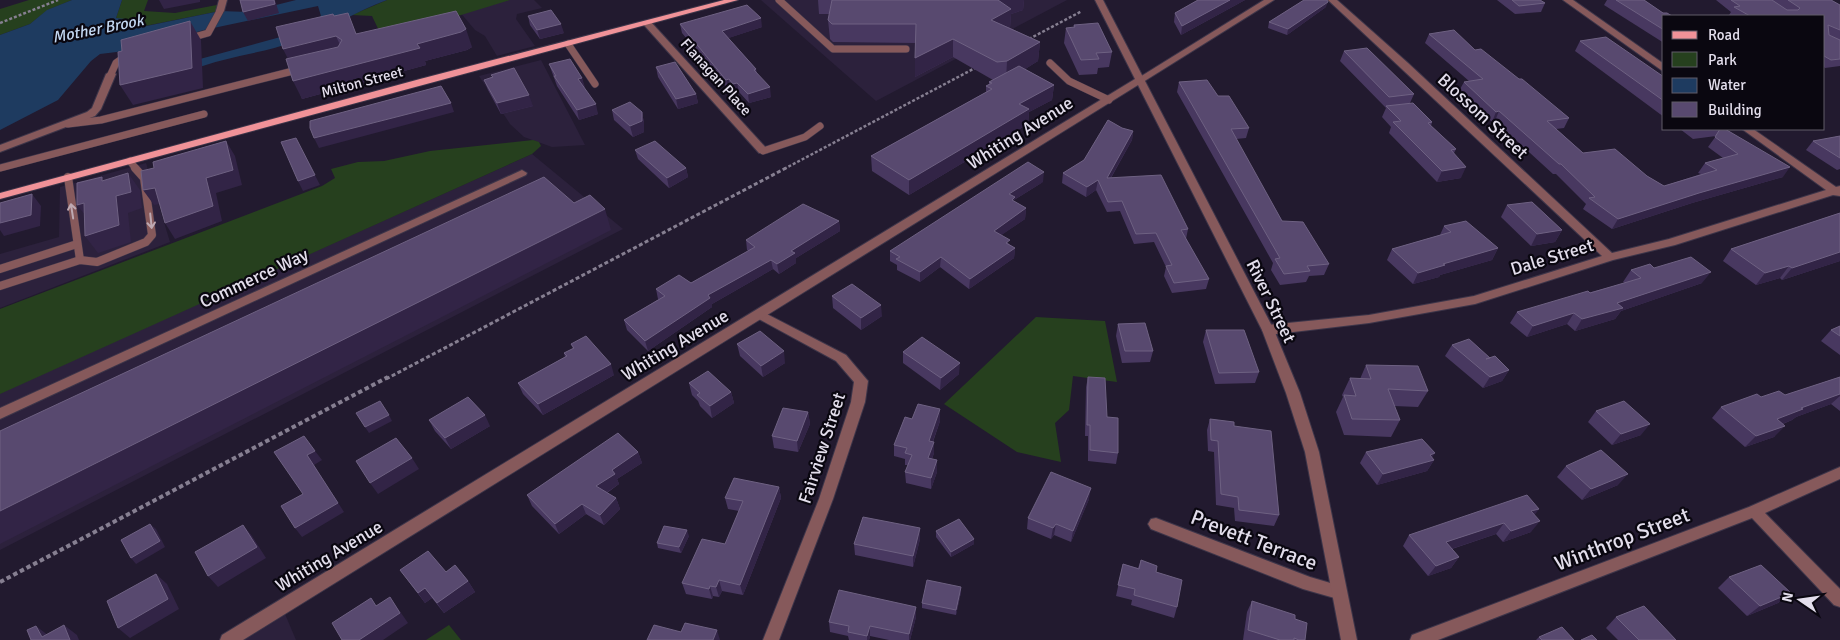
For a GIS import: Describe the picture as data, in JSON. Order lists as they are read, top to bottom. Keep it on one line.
{"streets":{"main road":["Milton Street"],"street":["Flanagan Place","Blossom Street","Whiting Avenue","Dale Street","Commerce Way","River Street","Fairview Street","Winthrop Street","Prevett Terrace"]},"crossings":[["Flanagan Place","Milton Street"],["Blossom Street","Dale Street"],["Whiting Avenue","River Street"],["Whiting Avenue","Fairview Street"],["Dale Street","River Street"],["River Street","Prevett Terrace"]],"water":["Mother Brook"],"legend":["Road","Park","Water","Building"],"north":"left"}
